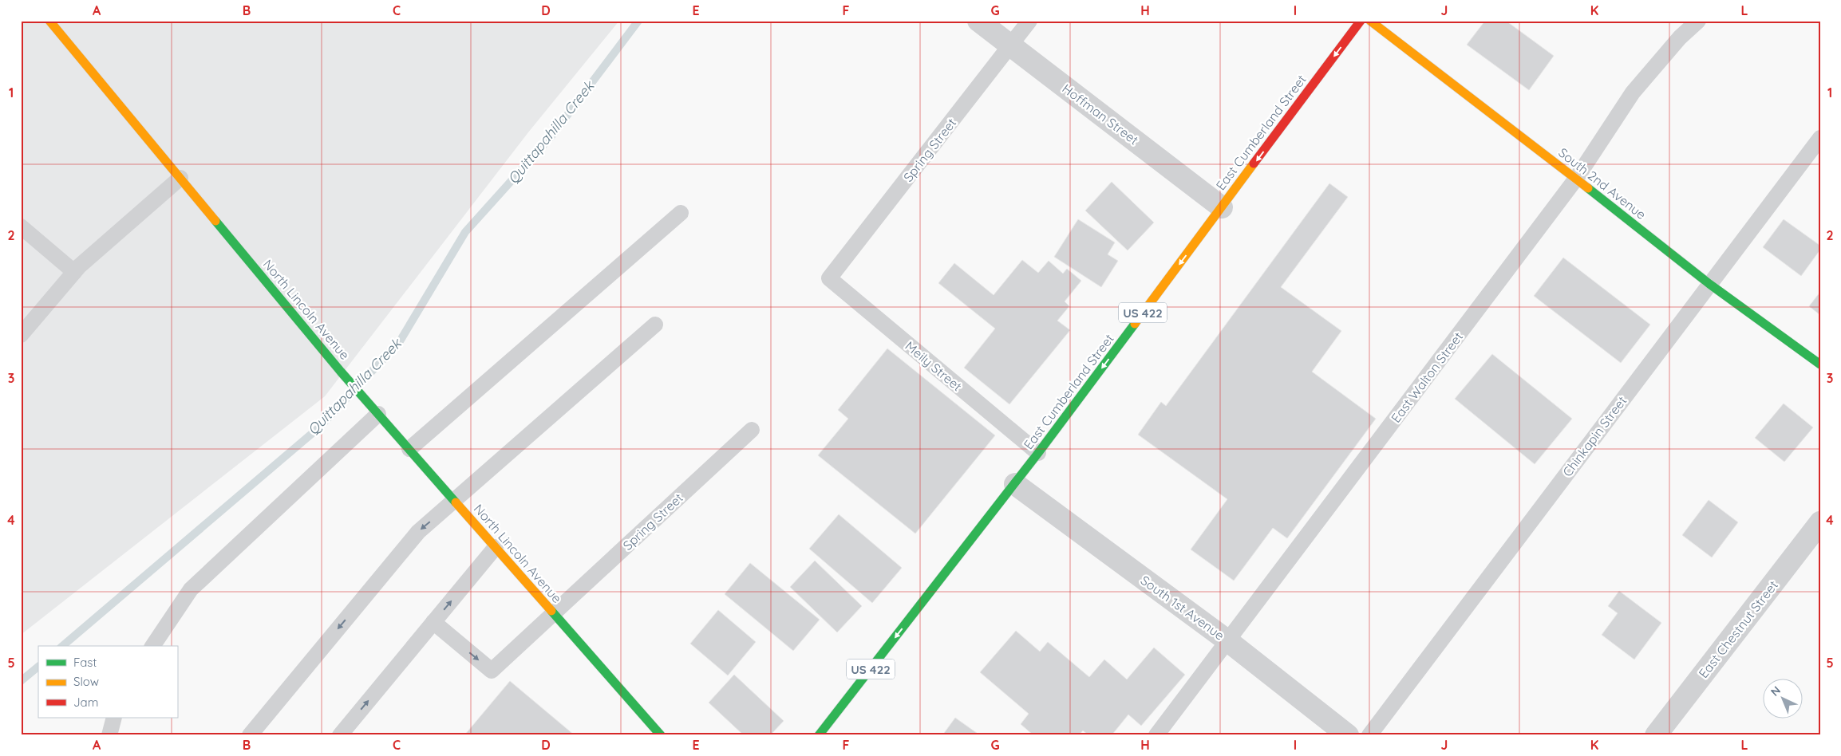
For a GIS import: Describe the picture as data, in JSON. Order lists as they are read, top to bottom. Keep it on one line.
{"streets":{"main road":["East Cumberland Street","South 2nd Avenue","North Lincoln Avenue","US 422"],"street":["Hoffman Street","South 1st Avenue","East Chestnut Street"],"lane":["Spring Street","Meily Street","East Walton Street","Chinkapin Street"]},"crossings":[["Hoffman Street","East Cumberland Street"],["Hoffman Street","Spring Street"],["East Cumberland Street","Meily Street"],["East Cumberland Street","South 1st Avenue"],["Spring Street","North Lincoln Avenue"],["Spring Street","Meily Street"],["South 2nd Avenue","East Walton Street"],["South 2nd Avenue","Chinkapin Street"],["East Walton Street","South 1st Avenue"]],"one_way":["East Cumberland Street"],"water":["Quittapahilla Creek"],"legend":["Fast","Slow","Jam"],"north":"top left","grid":{"columns":["A","B","C","D","E","F","G","H","I","J","K","L"],"rows":["1","2","3","4","5"]}}
